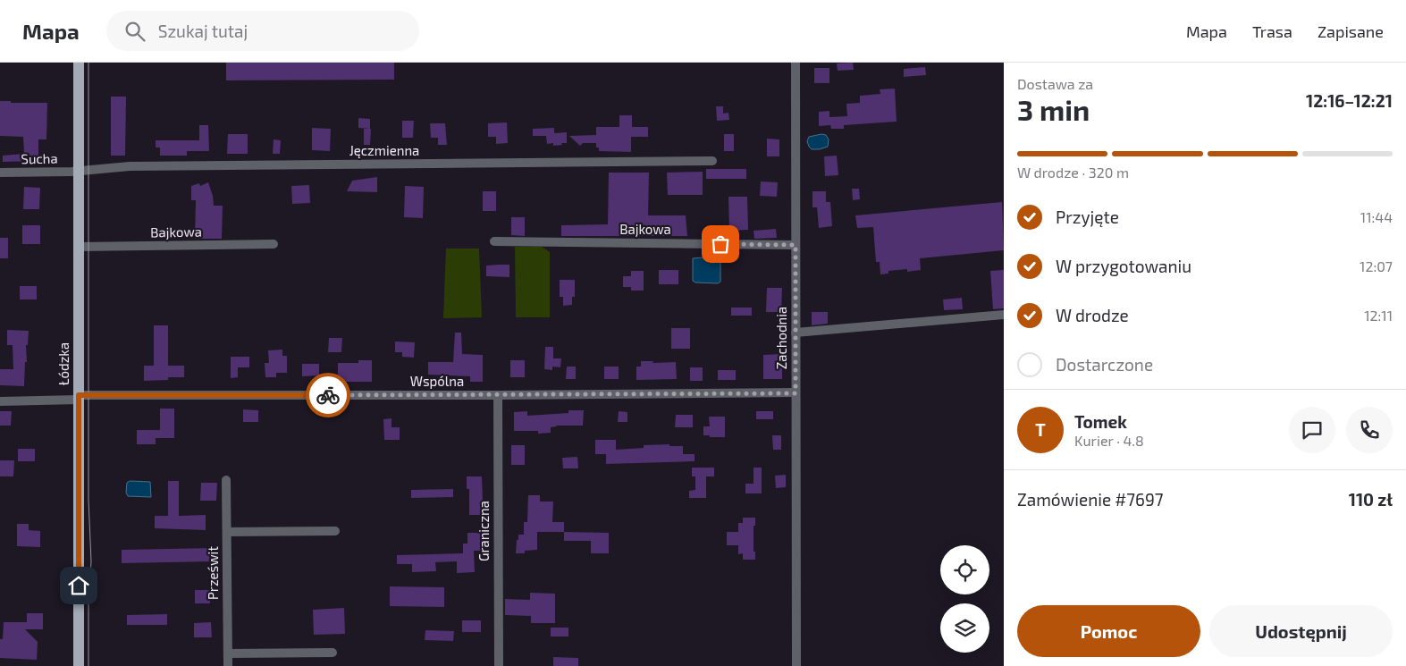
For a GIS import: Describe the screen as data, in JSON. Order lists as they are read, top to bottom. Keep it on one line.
{"streets":{"main road":["Łódzka"],"street":["Jęczmienna","Sucha","Bajkowa","Zachodnia","Wspólna","Graniczna","Prześwit"]},"crossings":[["Jęczmienna","Sucha"],["Jęczmienna","Łódzka"],["Sucha","Łódzka"],["Bajkowa","Zachodnia"],["Bajkowa","Łódzka"],["Zachodnia","Wspólna"],["Łódzka","Wspólna"],["Wspólna","Graniczna"]],"page":{"header":"Mapa","search":"Szukaj tutaj","nav":["Mapa","Trasa","Zapisane"],"heading":["3 min","Dostawa za","12:16–12:21"],"panel":["Tomek","Kurier · 4.8","Zamówienie #7697","110 zł"],"bar":"W drodze · 320 m","list":[["Przyjęte","11:44"],["W przygotowaniu","12:07"],["W drodze","12:11"],"Dostarczone"],"round":"T","buttons":["Pomoc","Udostępnij"]}}
